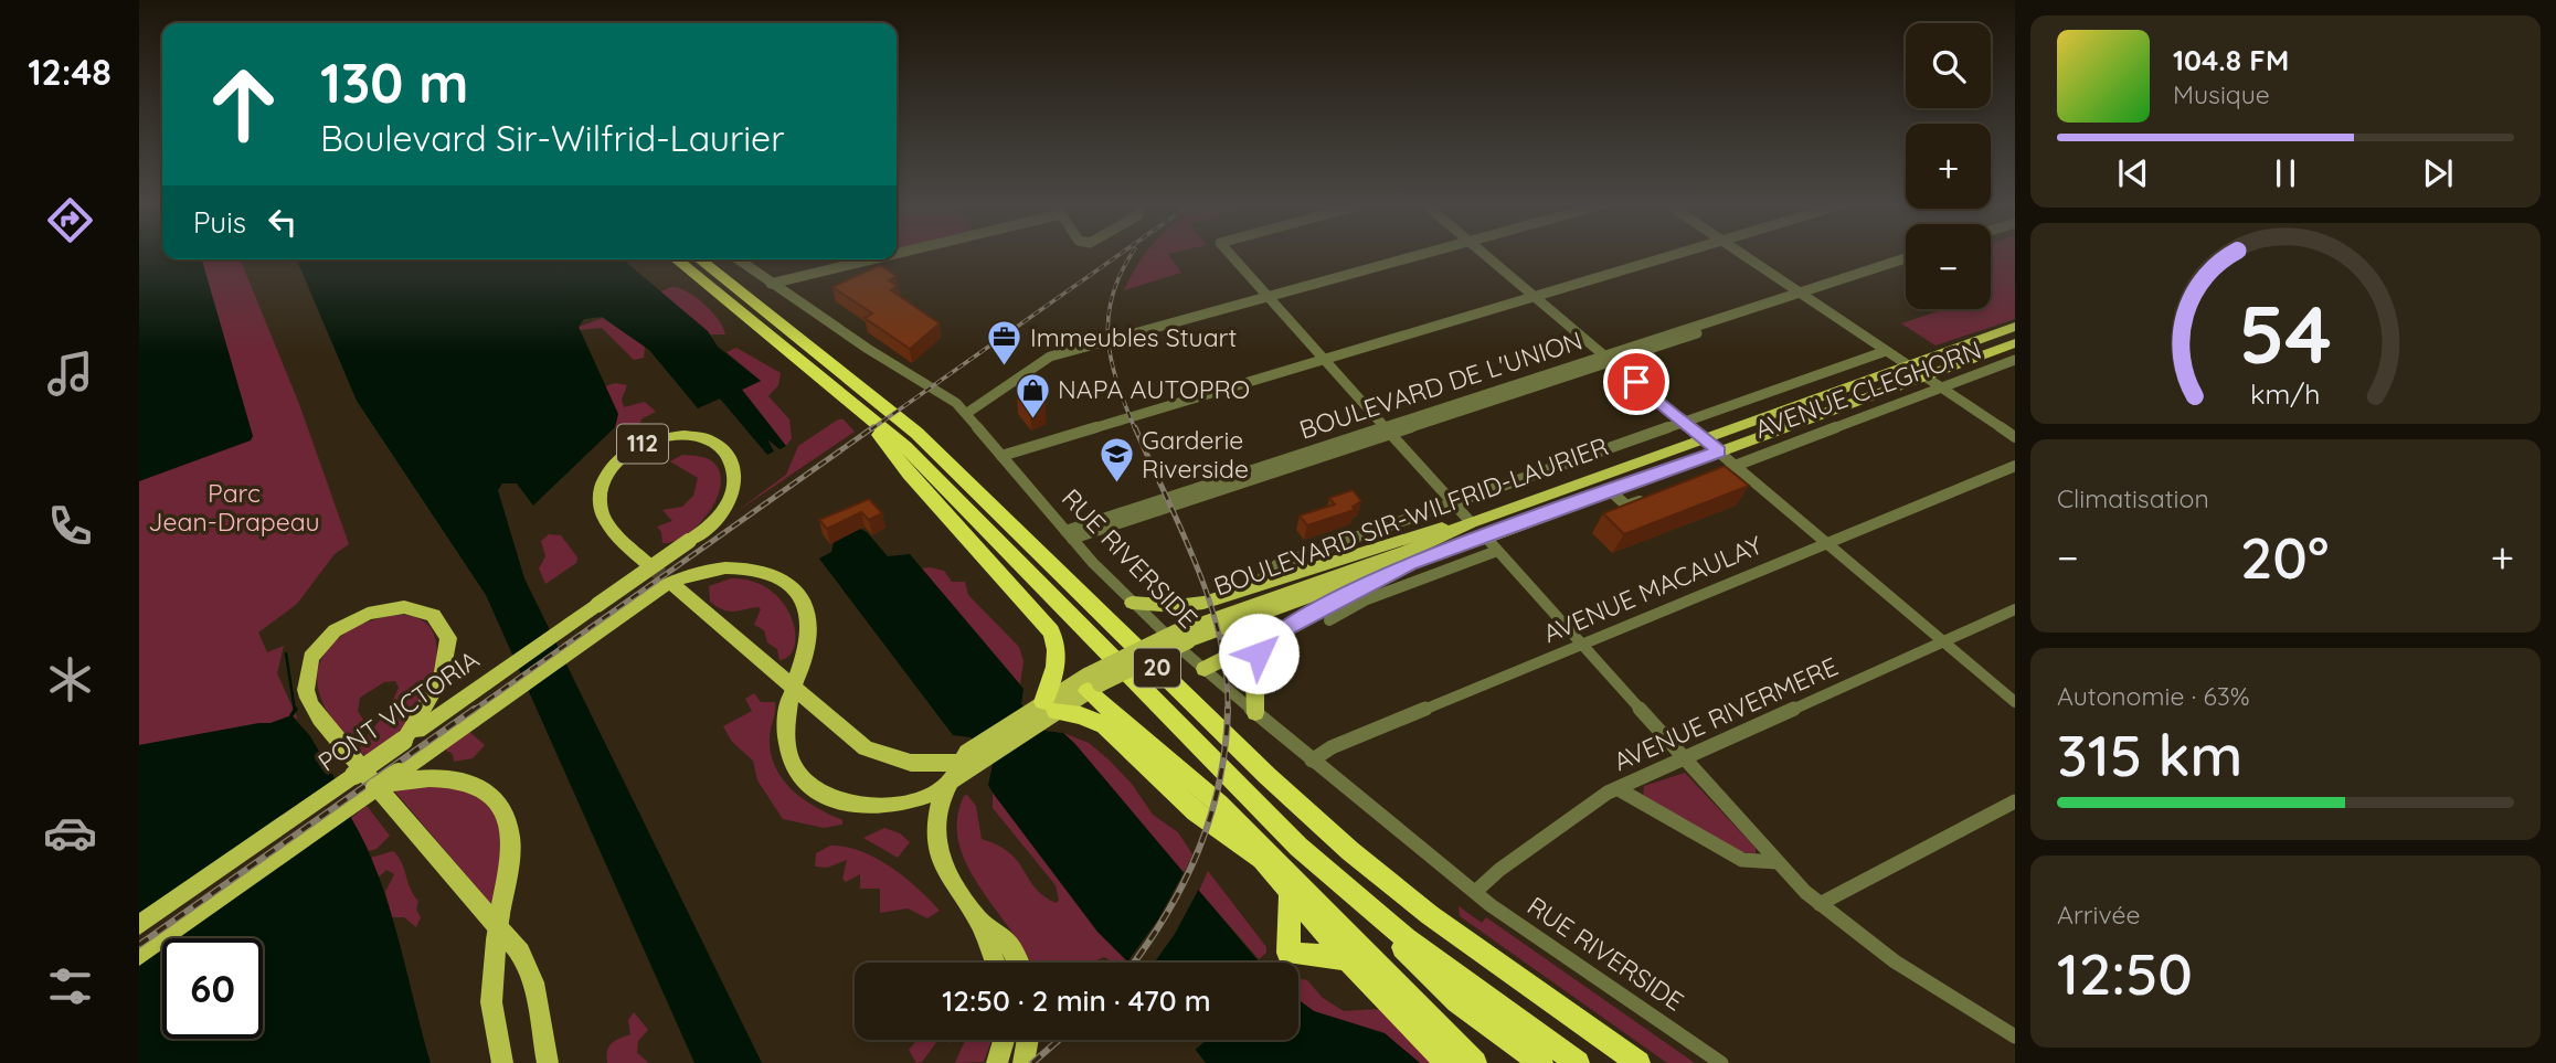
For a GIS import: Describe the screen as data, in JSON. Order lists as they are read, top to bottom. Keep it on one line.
{"streets":{"highway":["20"],"main road":["112","BOULEVARD SIR-WILFRID-LAURIER","PONT VICTORIA"],"street":["BOULEVARD DE L'UNION","AVENUE CLEGHORN","RUE RIVERSIDE","AVENUE MACAULAY","AVENUE RIVERMERE"]},"crossings":[["BOULEVARD DE L'UNION","RUE RIVERSIDE"],["BOULEVARD SIR-WILFRID-LAURIER","PONT VICTORIA"],["RUE RIVERSIDE","AVENUE MACAULAY"],["RUE RIVERSIDE","AVENUE RIVERMERE"]],"parks":["Parc Jean-Drapeau"],"places":{"office":["Immeubles Stuart"],"shop":["NAPA AUTOPRO"],"school or university":["Garderie Riverside"]},"page":{"tabs":"12:48","map_buttons":["+","−"],"turn":["130 m","Boulevard Sir-Wilfrid-Laurier"],"song":["104.8 FM","Musique"],"then":"Puis","tile":["Climatisation",["Autonomie · 63%","315 km"],["Arrivée","12:50"]],"heat":["−","20°","+"],"limit":"60","trip":"12:50 · 2 min · 470 m","gauge":["54","km/h"]}}
